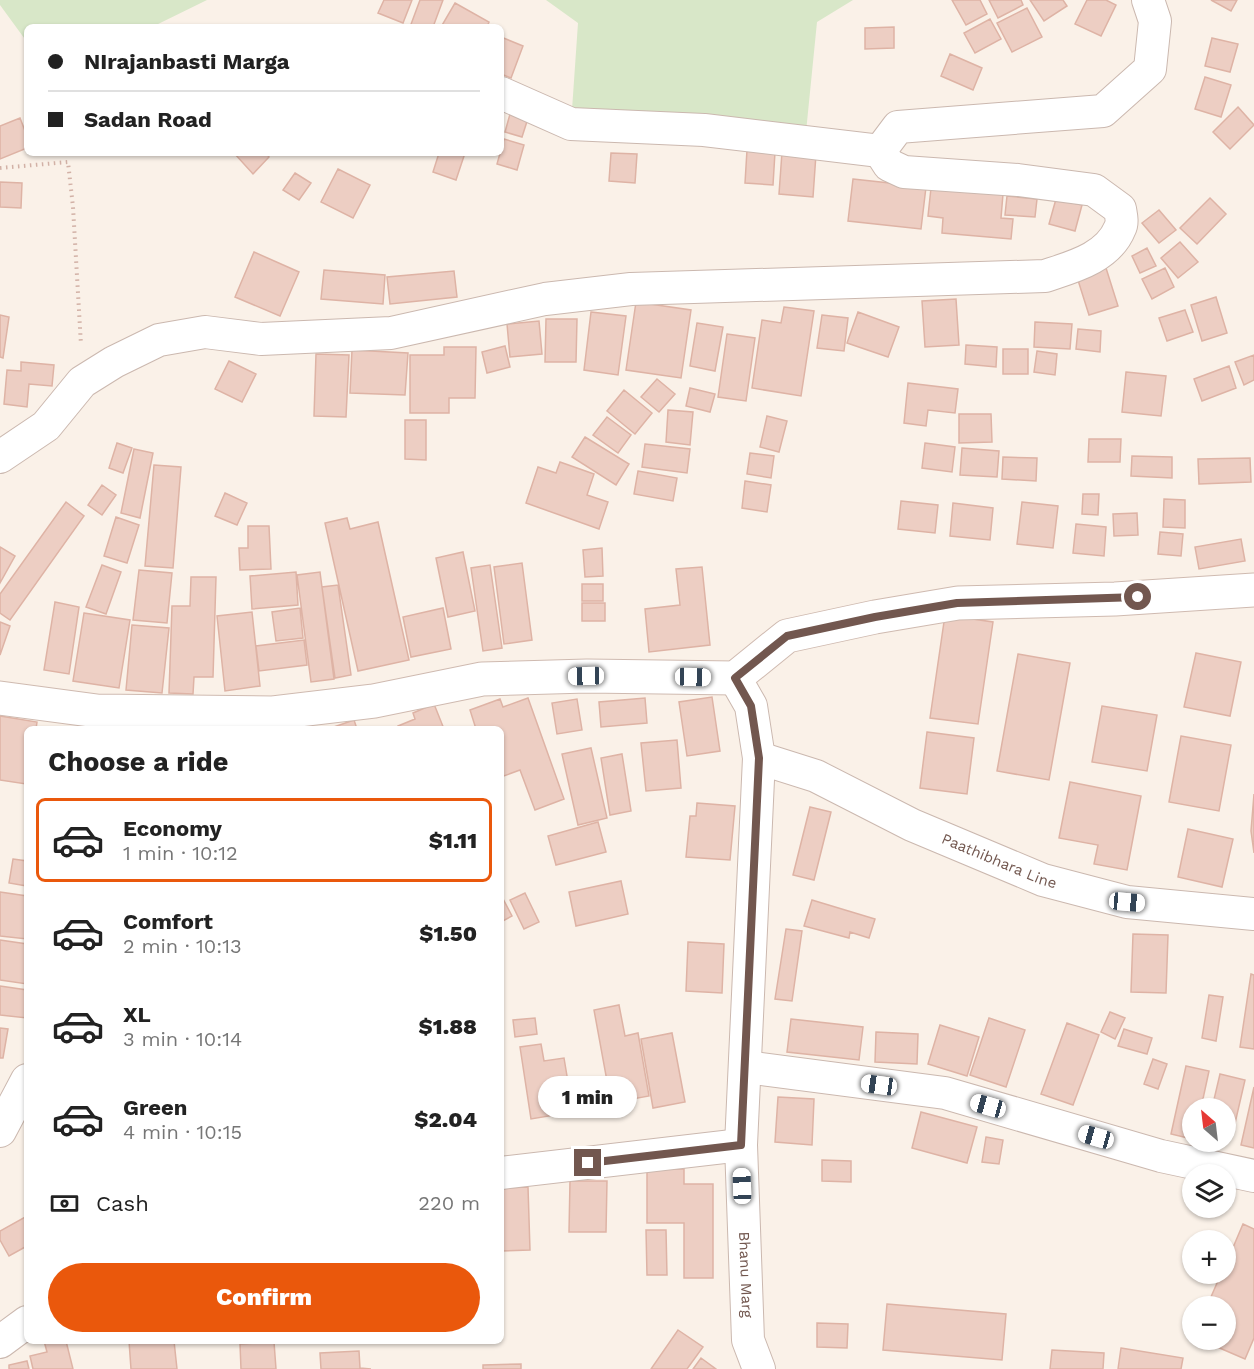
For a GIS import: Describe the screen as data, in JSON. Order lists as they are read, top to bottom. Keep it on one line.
{"streets":{"street":["Paathibhara Line","Bhanu Marg"]},"crossings":[["Paathibhara Line","Bhanu Marg"]],"north":"top left","page":{"banner":["NIrajanbasti Marga","Sadan Road"],"heading":"Choose a ride","list":[{"name":"Economy","note":"1 min · 10:12","value":"$1.11"},{"name":"Comfort","note":"2 min · 10:13","value":"$1.50"},{"name":"XL","note":"3 min · 10:14","value":"$1.88"},{"name":"Green","note":"4 min · 10:15","value":"$2.04"}],"bubble":"1 min","map_buttons":["+","−"],"pay":["Cash","220 m"],"buttons":"Confirm"}}
